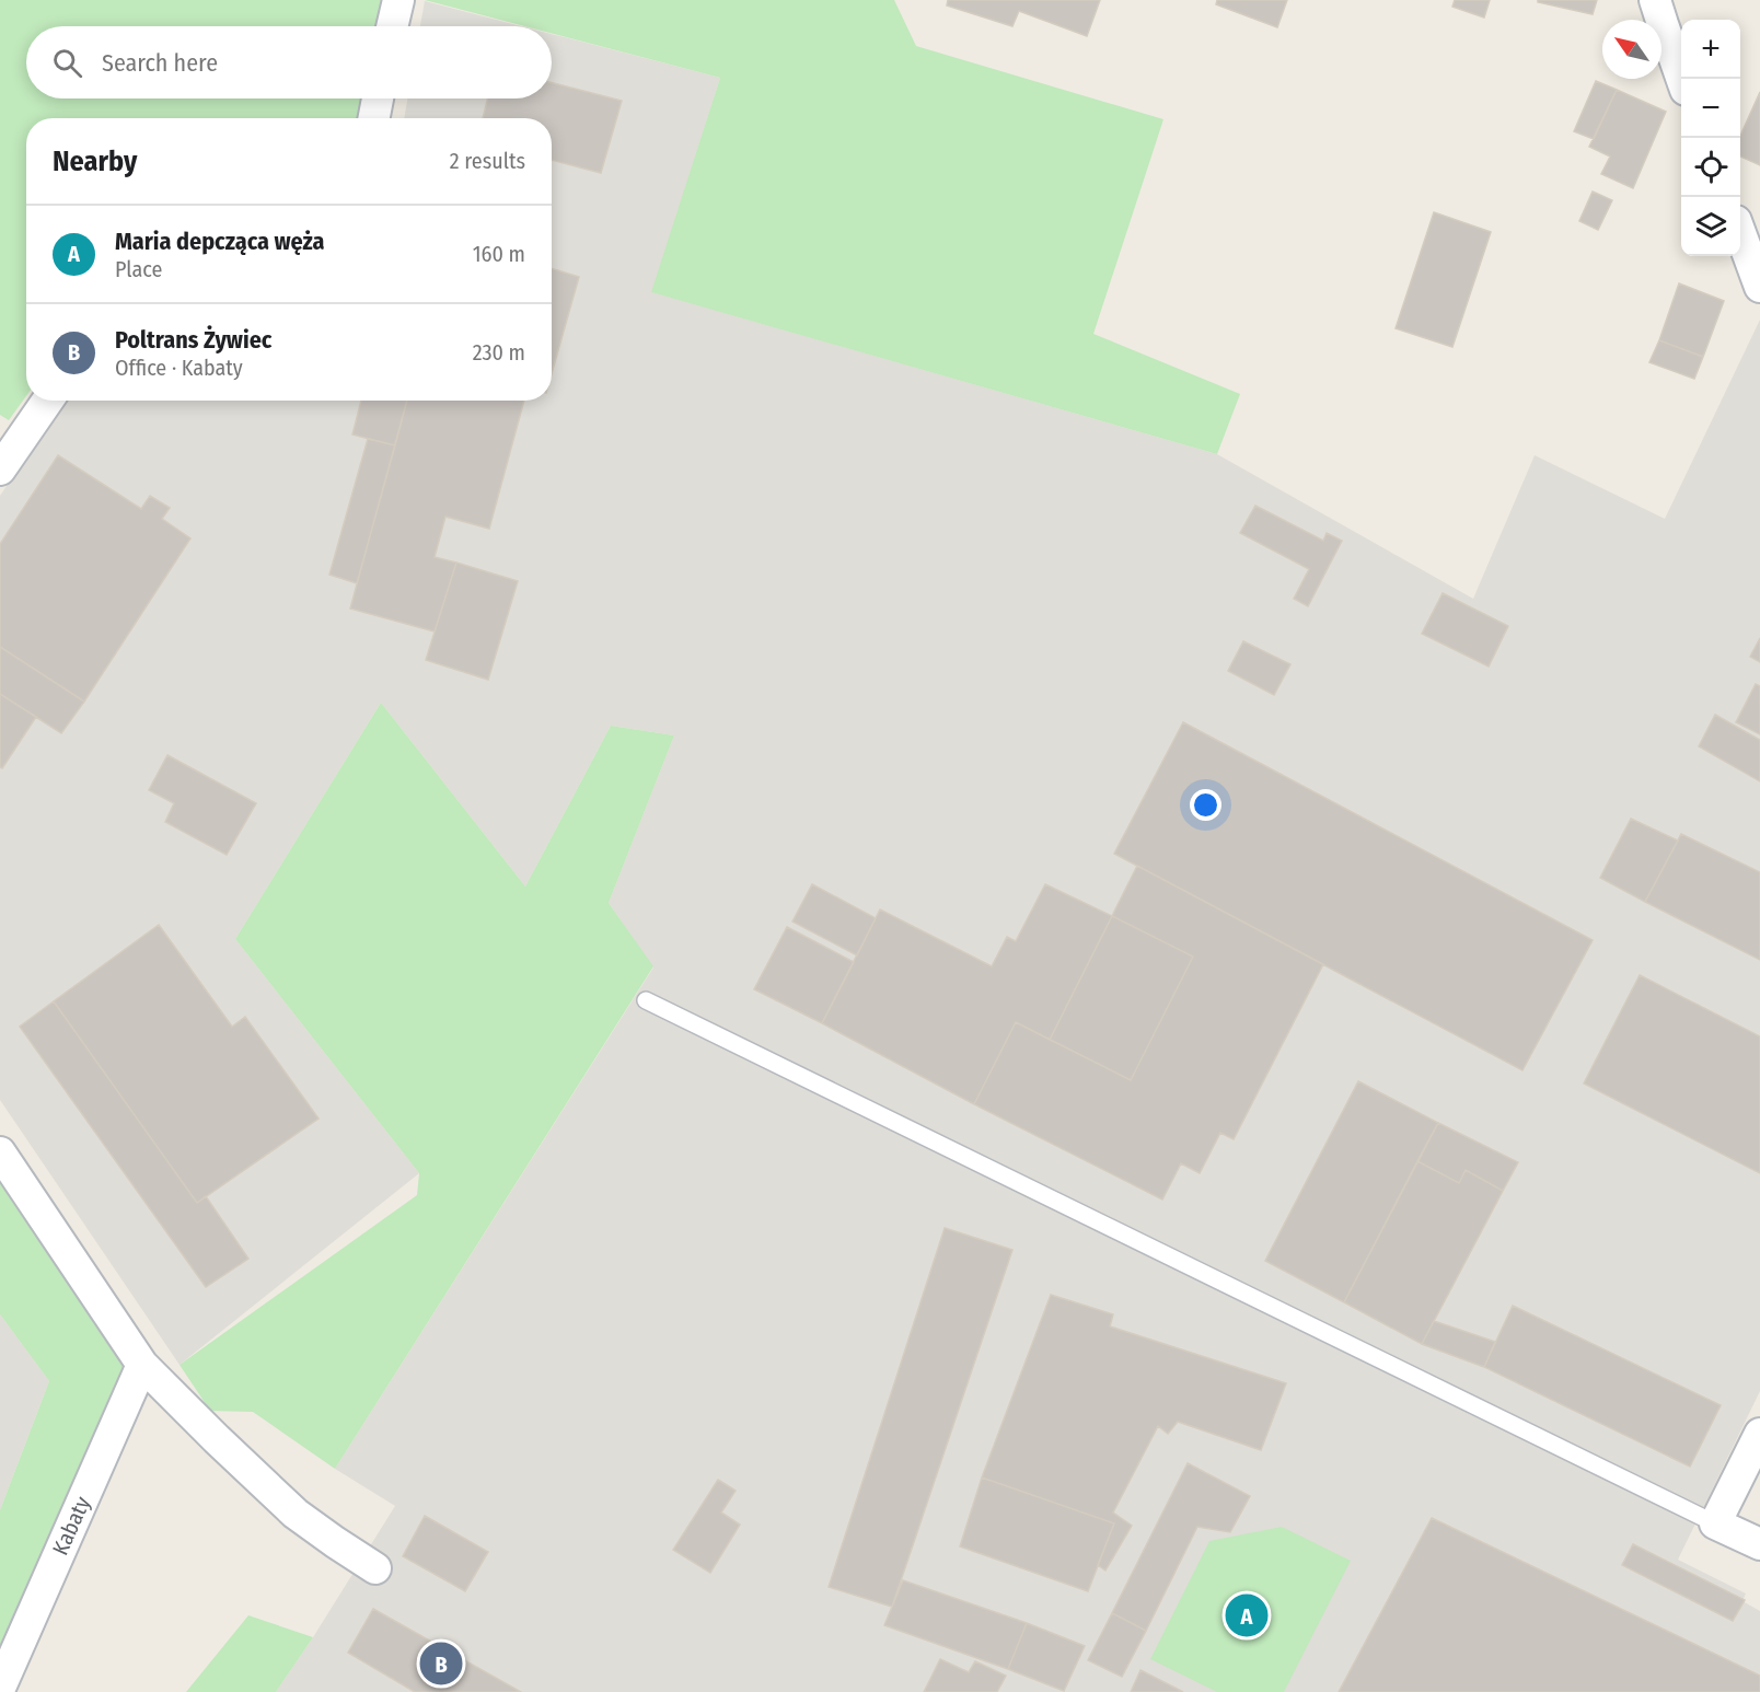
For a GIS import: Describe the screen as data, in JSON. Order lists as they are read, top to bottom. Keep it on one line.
{"streets":{"street":["Kabaty"]},"north":"top left","page":{"map_buttons":["+","−"],"search":"Search here","heading":["Nearby","2 results"],"list":[{"mark":"A","name":"Maria depcząca węża","note":"Place","value":"160 m"},{"mark":"B","name":"Poltrans Żywiec","note":"Office · Kabaty","value":"230 m"}],"pins":["A","B"]}}
